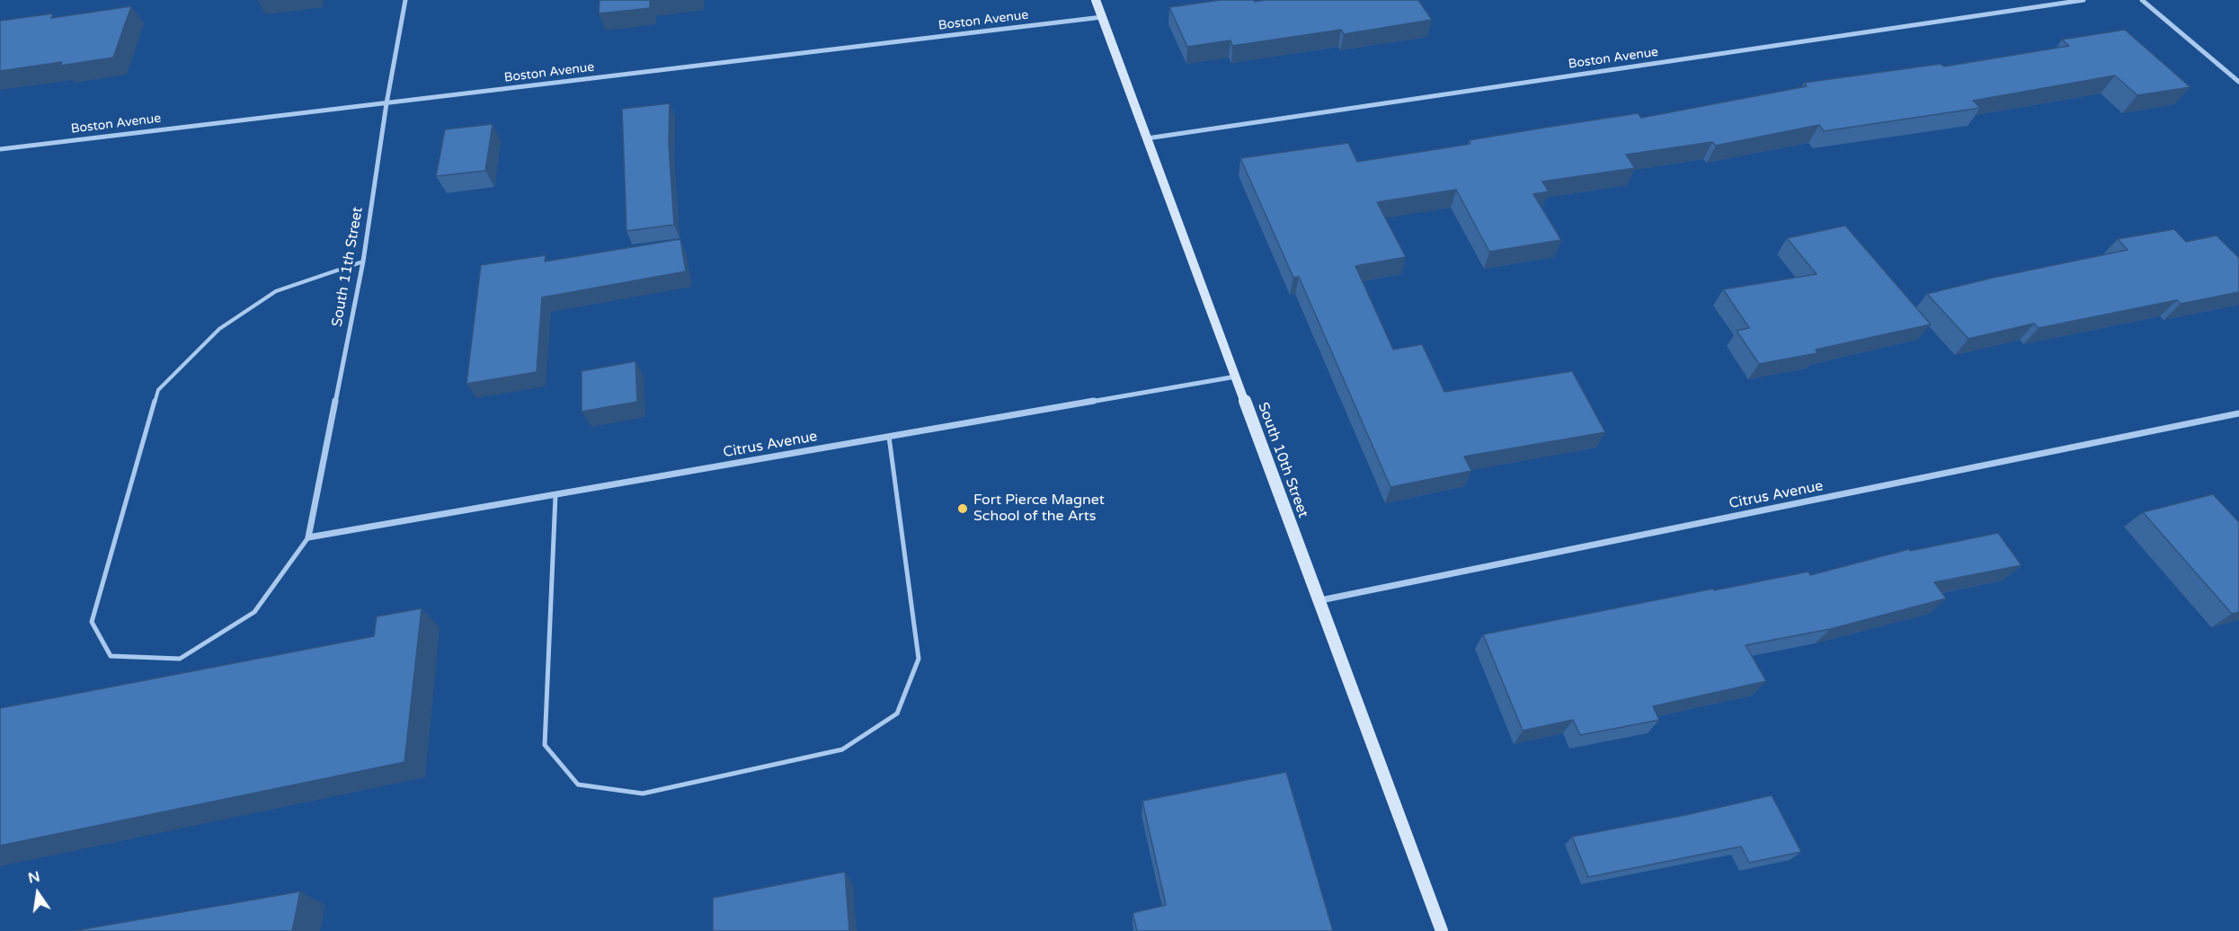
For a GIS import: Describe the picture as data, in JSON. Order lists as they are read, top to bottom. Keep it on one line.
{"streets":{"street":["Boston Avenue","South 11th Street","Citrus Avenue","South 10th Street"]},"crossings":[["Boston Avenue","South 11th Street"],["Boston Avenue","South 10th Street"],["South 11th Street","Citrus Avenue"],["Citrus Avenue","South 10th Street"]],"places":["Fort Pierce Magnet School of the Arts"],"north":"top"}
